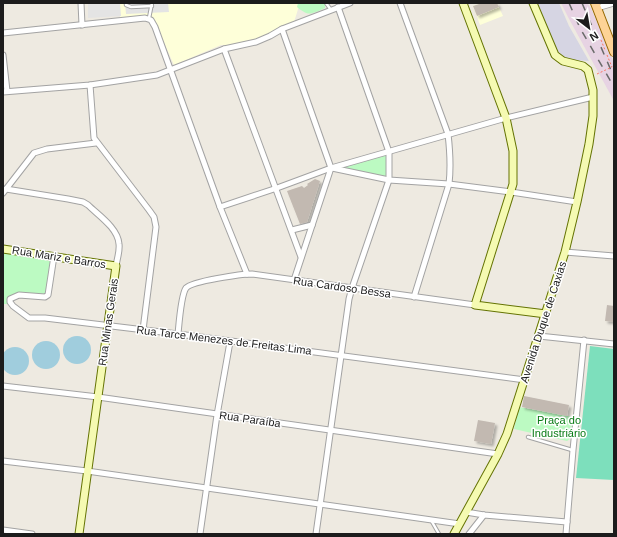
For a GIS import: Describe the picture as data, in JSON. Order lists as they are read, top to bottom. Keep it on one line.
{"streets":{"main road":["Rua Mariz e Barros","Rua Cardoso Bessa","Rua Minas Gerais","Avenida Duque de Caxias"],"street":["Rua Tarce Menezes de Freitas Lima","Rua Paraíba"]},"crossings":[["Rua Mariz e Barros","Rua Minas Gerais"],["Rua Mariz e Barros","Rua Tarce Menezes de Freitas Lima"],["Rua Cardoso Bessa","Avenida Duque de Caxias"],["Rua Cardoso Bessa","Rua Tarce Menezes de Freitas Lima"],["Rua Minas Gerais","Rua Tarce Menezes de Freitas Lima"],["Rua Minas Gerais","Rua Paraíba"],["Avenida Duque de Caxias","Rua Tarce Menezes de Freitas Lima"],["Avenida Duque de Caxias","Rua Paraíba"]],"parks":["Praça do Industriário"],"north":"bottom right"}
